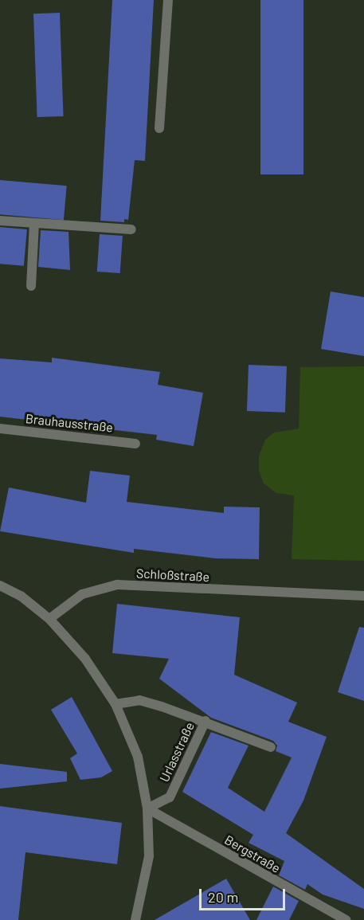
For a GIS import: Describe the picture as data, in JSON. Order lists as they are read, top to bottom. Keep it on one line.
{"streets":{"street":["Brauhausstraße","Schloßstraße","Urlasstraße","Bergstraße"]},"crossings":[["Schloßstraße","Urlasstraße"],["Urlasstraße","Bergstraße"]],"scale_bar":"20 m"}
